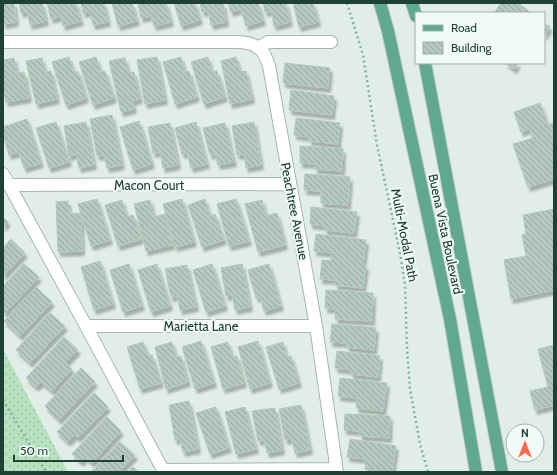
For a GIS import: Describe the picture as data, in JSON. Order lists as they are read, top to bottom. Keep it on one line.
{"streets":{"main road":["Buena Vista Boulevard"],"street":["Macon Court","Peachtree Avenue","Marietta Lane"],"path":["Multi-Modal Path"]},"crossings":[["Macon Court","Peachtree Avenue"],["Peachtree Avenue","Marietta Lane"]],"legend":["Road","Building"],"scale_bar":"50 m","north":"top"}
